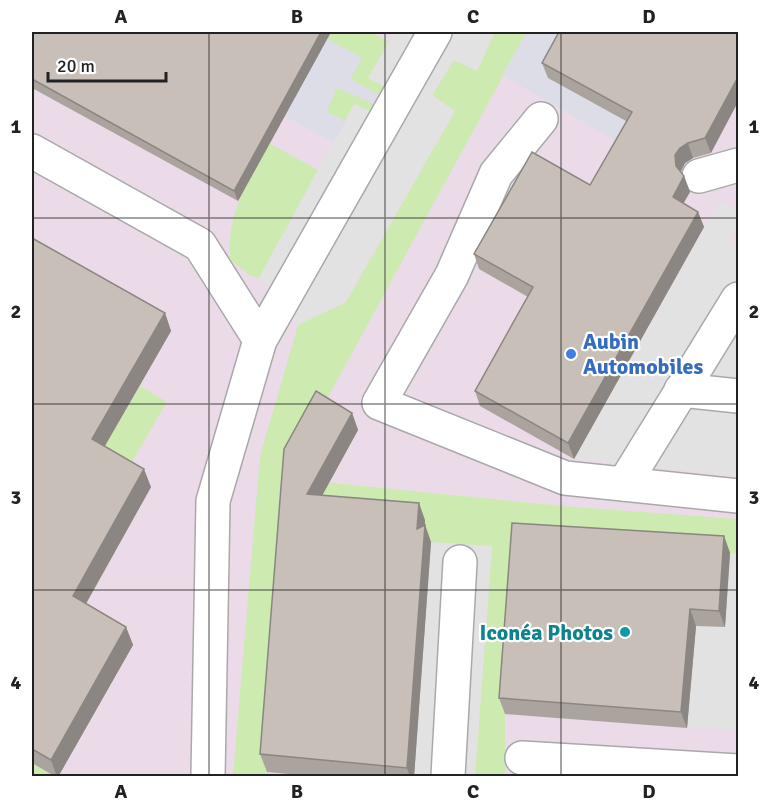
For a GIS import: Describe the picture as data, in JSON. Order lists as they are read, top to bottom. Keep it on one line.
{"places":["Aubin Automobiles","Iconéa Photos"],"scale_bar":"20 m","grid":{"columns":["A","B","C","D"],"rows":["1","2","3","4"]}}
